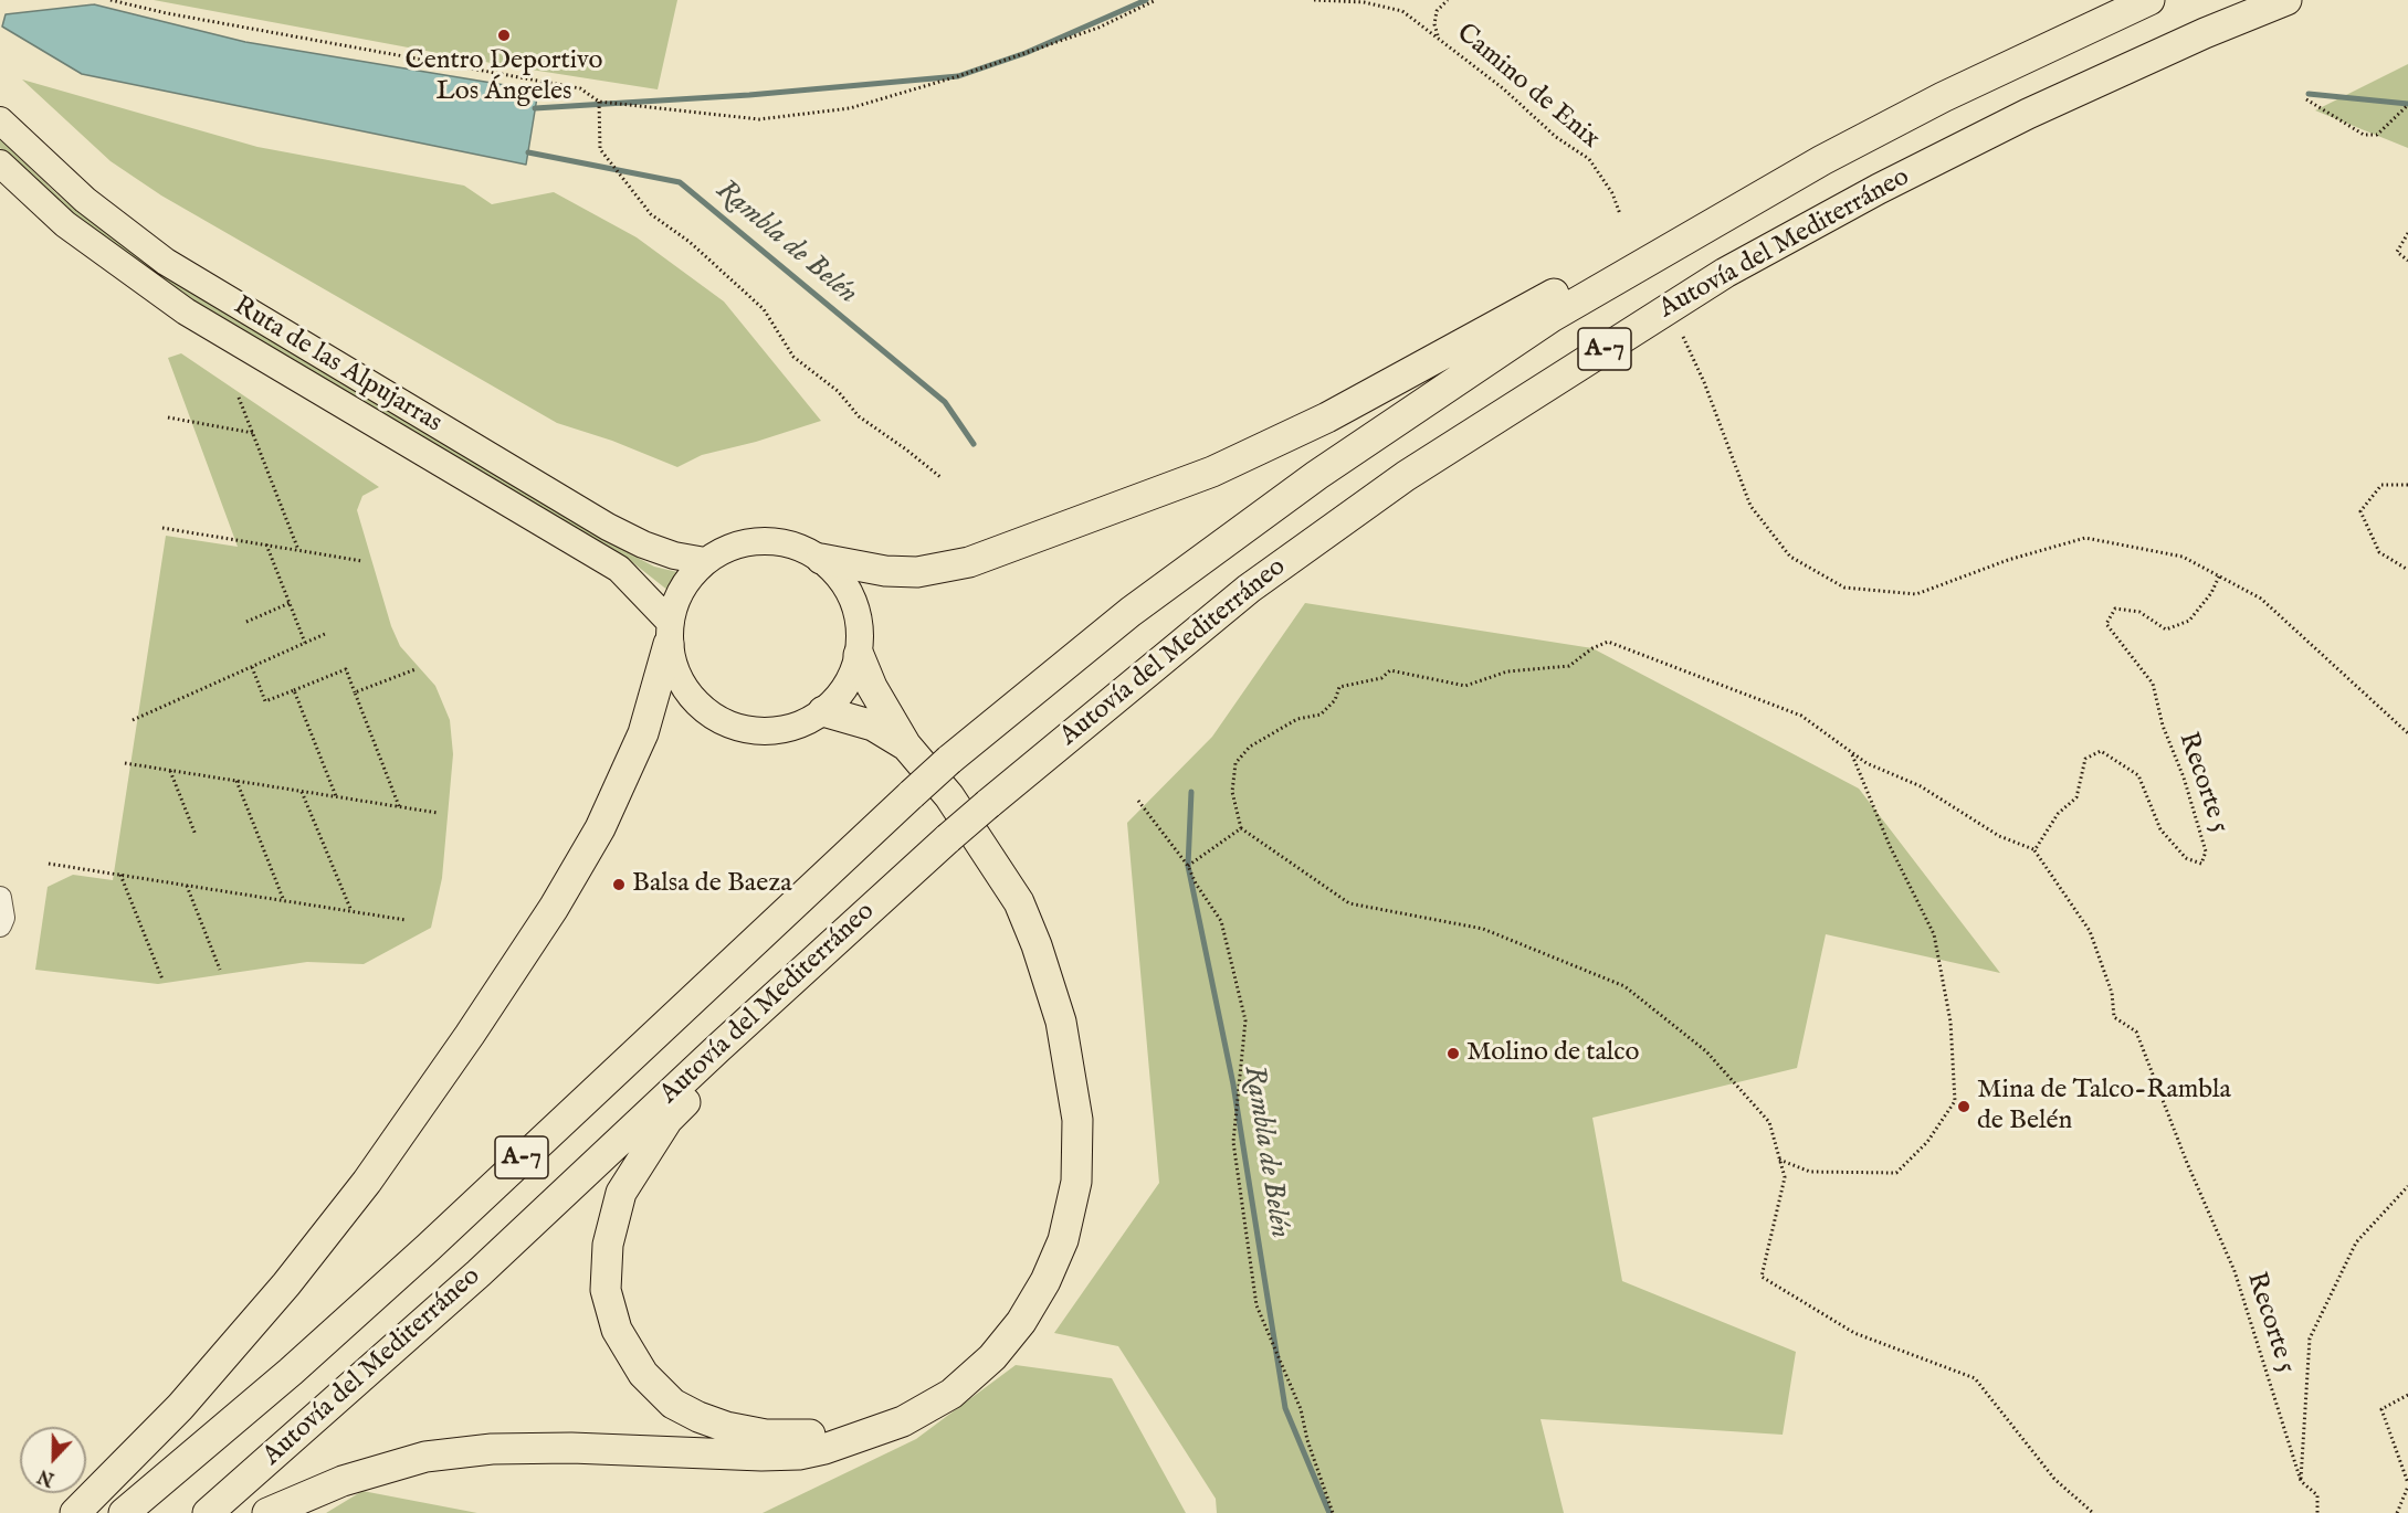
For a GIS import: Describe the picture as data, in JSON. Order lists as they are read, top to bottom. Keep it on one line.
{"streets":{"highway":["Autovía del Mediterráneo","A-7"],"main road":["Ruta de las Alpujarras"],"path":["Camino de Enix","Recorte 5"]},"water":["Rambla de Belén"],"places":["Centro Deportivo Los Ángeles","Balsa de Baeza","Molino de talco","Mina de Talco-Rambla de Belén"],"north":"bottom"}
